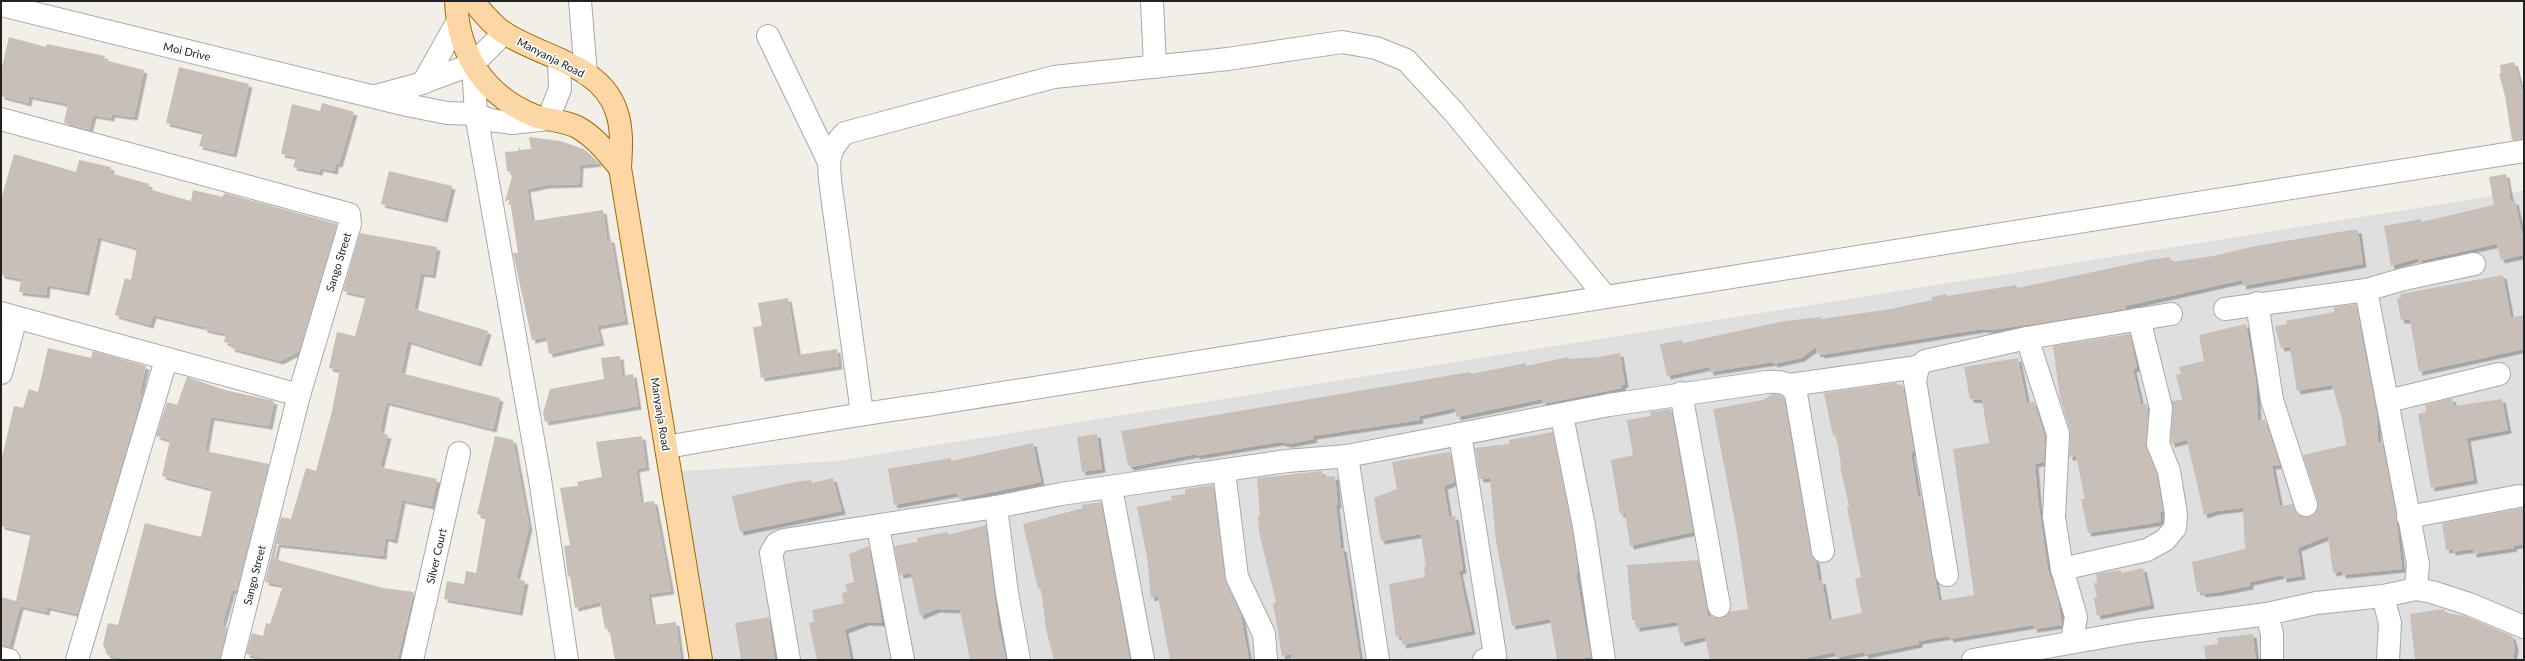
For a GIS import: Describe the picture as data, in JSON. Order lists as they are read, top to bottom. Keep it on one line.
{"streets":{"main road":["Manyanja Road"],"street":["Moi Drive","Sango Street","Silver Court"]}}
